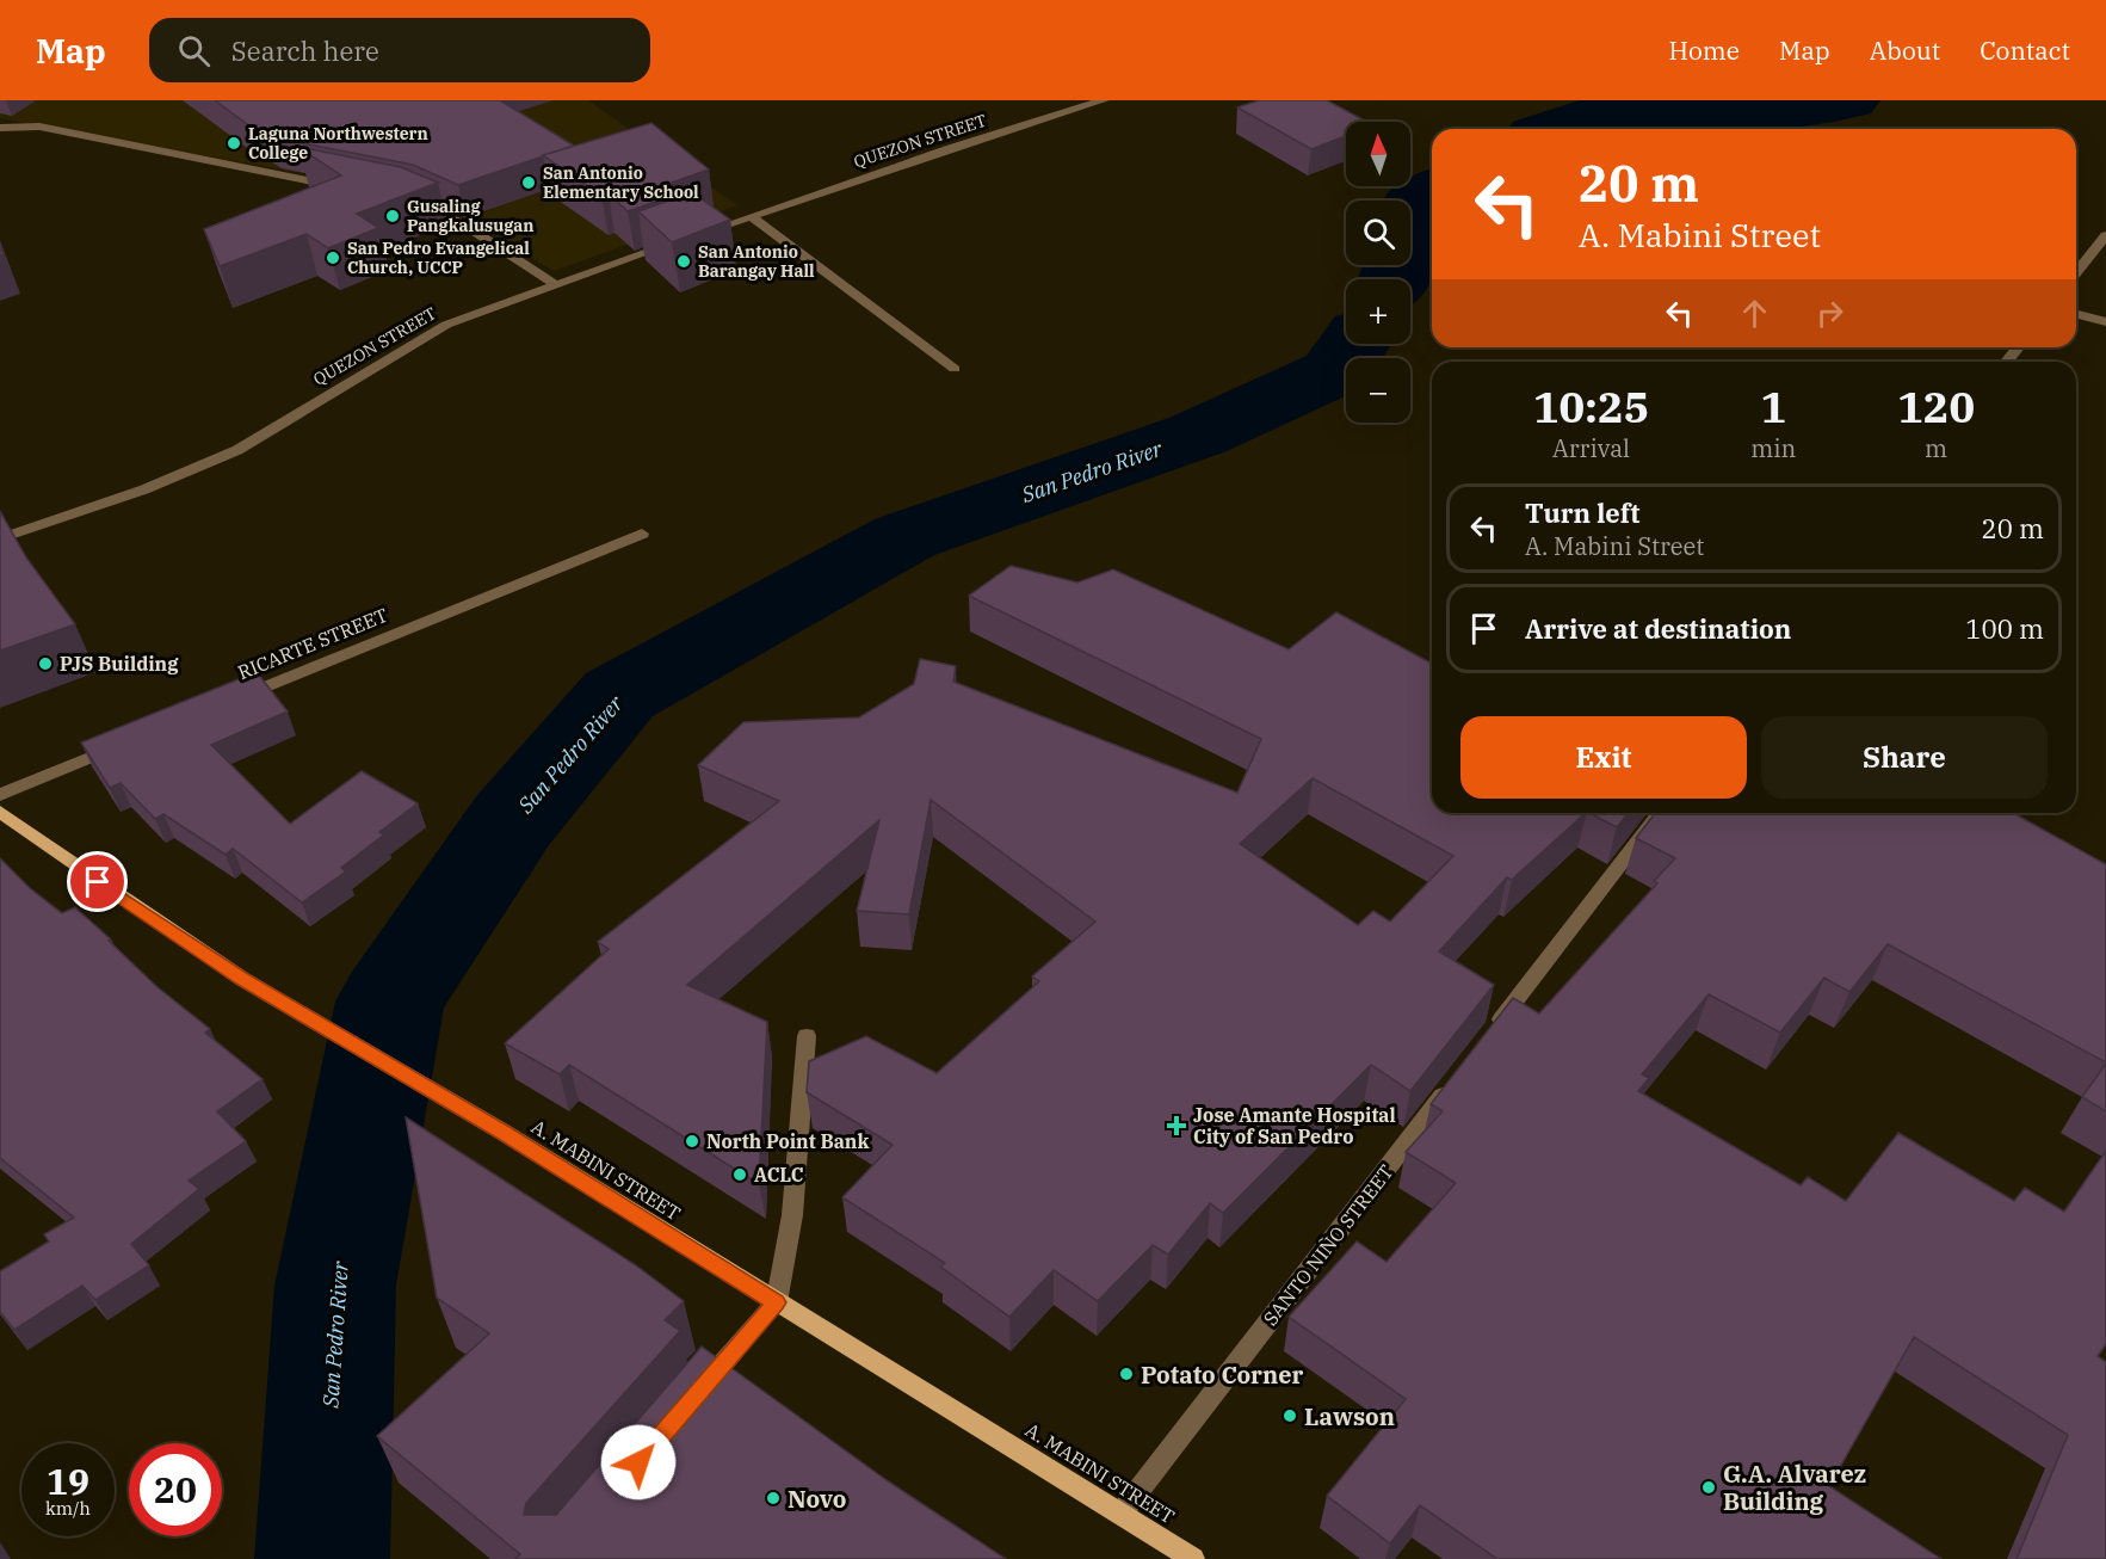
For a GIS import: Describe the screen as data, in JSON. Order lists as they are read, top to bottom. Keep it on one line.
{"streets":{"main road":["A. MABINI STREET"],"street":["QUEZON STREET","RICARTE STREET","SANTO NIÑO STREET"]},"crossings":[["A. MABINI STREET","SANTO NIÑO STREET"]],"water":["San Pedro River"],"places":{"other":["Laguna Northwestern College","San Antonio Elementary School","Gusaling Pangkalusugan","San Pedro Evangelical Church, UCCP","San Antonio Barangay Hall","PJS Building","North Point Bank","ACLC","Potato Corner","Lawson","G.A. Alvarez Building","Novo"],"health":["Jose Amante Hospital City of San Pedro"]},"north":"top","page":{"header":"Map","search":"Search here","nav":["Home","Map","About","Contact"],"map_buttons":["+","−"],"turn":["20 m","A. Mabini Street"],"eta":["10:25","Arrival","1","min","120","m"],"list":[{"name":"Turn left","note":"A. Mabini Street","value":"20 m"},{"name":"Arrive at destination","value":"100 m"}],"buttons":["Exit","Share"],"speed":"19 km/h","limit":"20"}}
